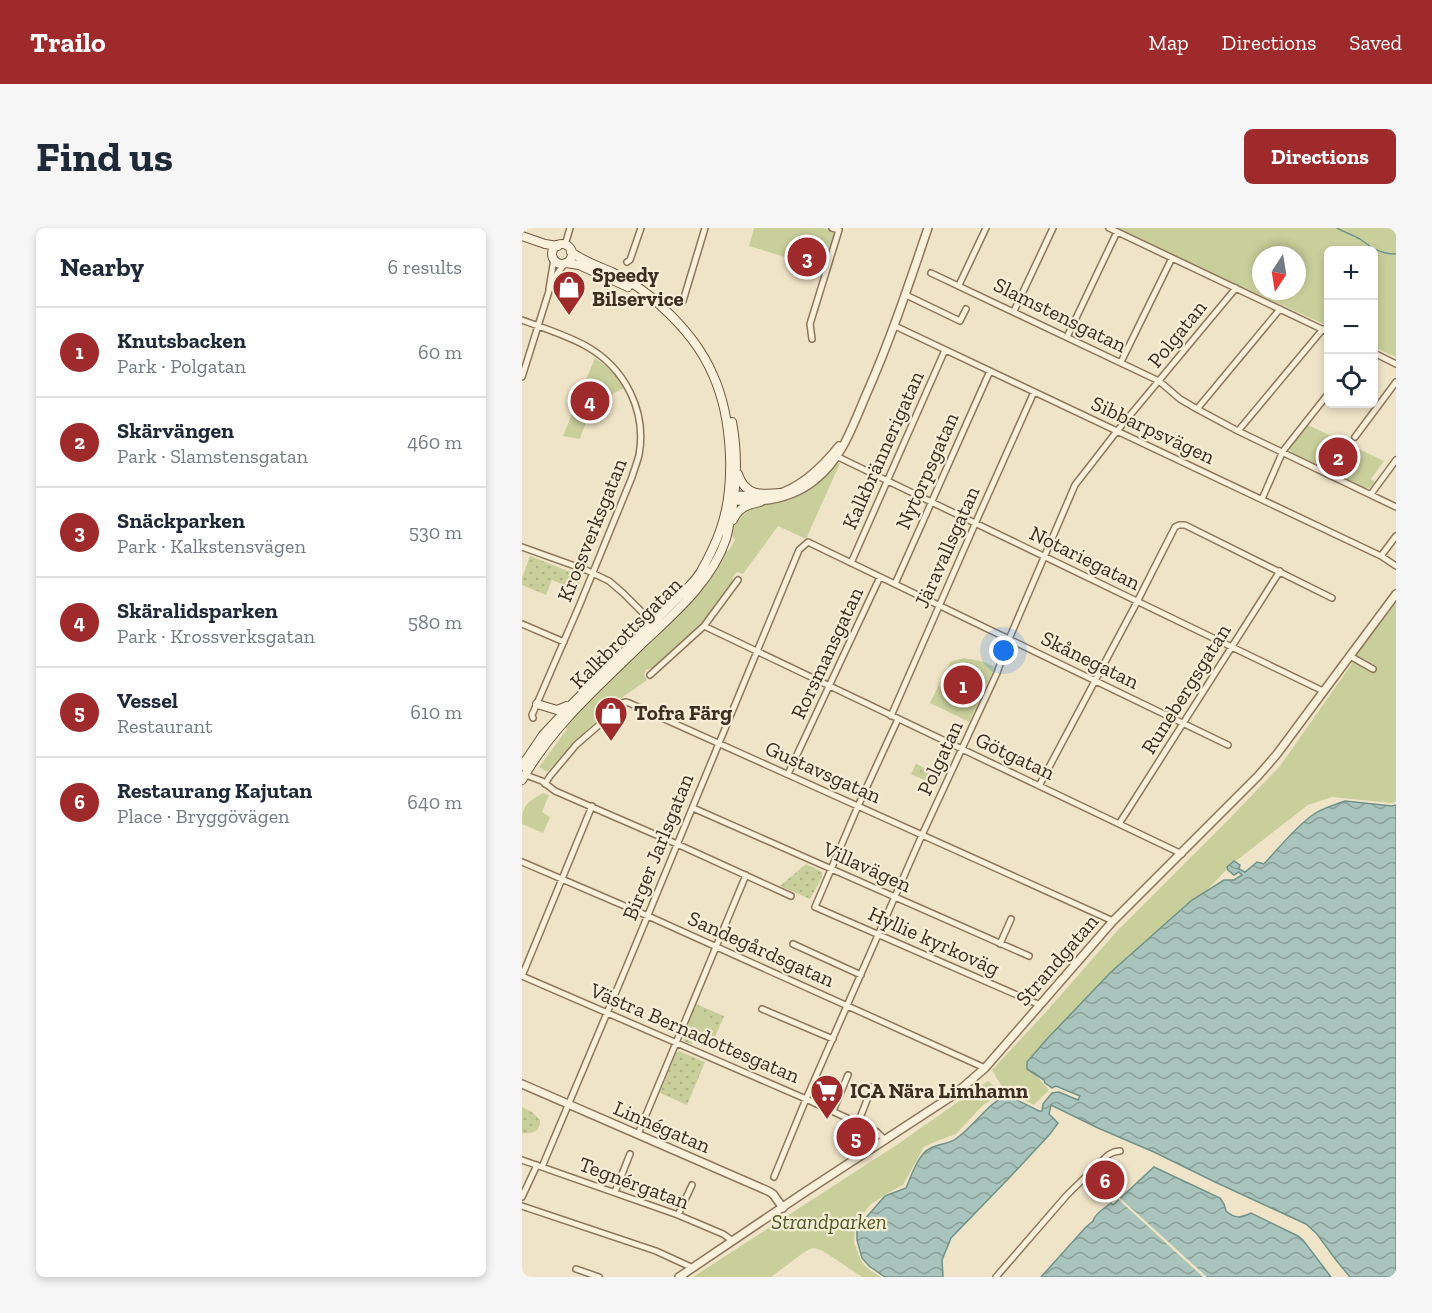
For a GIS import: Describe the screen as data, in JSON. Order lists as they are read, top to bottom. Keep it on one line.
{"streets":{"main road":["Kalkbrottsgatan"],"street":["Slamstensgatan","Polgatan","Sibbarpsvägen","Kalkbrännerigatan","Nytorpsgatan","Krossverksgatan","Järavallsgatan","Notariegatan","Rorsmansgatan","Skånegatan","Runebergsgatan","Götgatan","Gustavsgatan","Birger Jarlsgatan","Villavägen","Hyllie kyrkoväg","Sandegårdsgatan","Strandgatan","Västra Bernadottesgatan","Linnégatan","Tegnérgatan"]},"crossings":[["Slamstensgatan","Polgatan"],["Polgatan","Sibbarpsvägen"],["Polgatan","Notariegatan"],["Polgatan","Skånegatan"],["Polgatan","Götgatan"],["Polgatan","Gustavsgatan"],["Polgatan","Villavägen"],["Polgatan","Hyllie kyrkoväg"],["Polgatan","Sandegårdsgatan"],["Polgatan","Västra Bernadottesgatan"],["Sibbarpsvägen","Kalkbrännerigatan"],["Sibbarpsvägen","Nytorpsgatan"],["Sibbarpsvägen","Järavallsgatan"],["Kalkbrännerigatan","Notariegatan"],["Kalkbrännerigatan","Skånegatan"],["Nytorpsgatan","Notariegatan"],["Nytorpsgatan","Skånegatan"],["Järavallsgatan","Notariegatan"],["Järavallsgatan","Skånegatan"],["Järavallsgatan","Götgatan"],["Notariegatan","Runebergsgatan"],["Notariegatan","Strandgatan"],["Rorsmansgatan","Skånegatan"],["Rorsmansgatan","Götgatan"],["Rorsmansgatan","Gustavsgatan"],["Skånegatan","Runebergsgatan"],["Skånegatan","Birger Jarlsgatan"],["Runebergsgatan","Götgatan"],["Götgatan","Birger Jarlsgatan"],["Götgatan","Strandgatan"],["Gustavsgatan","Birger Jarlsgatan"],["Gustavsgatan","Strandgatan"],["Birger Jarlsgatan","Villavägen"],["Birger Jarlsgatan","Sandegårdsgatan"],["Birger Jarlsgatan","Västra Bernadottesgatan"],["Birger Jarlsgatan","Linnégatan"],["Birger Jarlsgatan","Tegnérgatan"],["Villavägen","Hyllie kyrkoväg"],["Hyllie kyrkoväg","Strandgatan"],["Sandegårdsgatan","Strandgatan"],["Strandgatan","Västra Bernadottesgatan"],["Strandgatan","Linnégatan"],["Strandgatan","Tegnérgatan"]],"parks":["Strandparken"],"places":{"shop":["Speedy Bilservice","Tofra Färg"],"supermarket":["ICA Nära Limhamn"]},"north":"bottom","page":{"header":"Trailo","nav":["Map","Directions","Saved"],"buttons":"Directions","title":"Find us","heading":["Nearby","6 results"],"pins":["3","4","2","1","5","6"],"map_buttons":["+","−"],"list":[{"mark":"1","name":"Knutsbacken","note":"Park · Polgatan","value":"60 m"},{"mark":"2","name":"Skärvängen","note":"Park · Slamstensgatan","value":"460 m"},{"mark":"3","name":"Snäckparken","note":"Park · Kalkstensvägen","value":"530 m"},{"mark":"4","name":"Skäralidsparken","note":"Park · Krossverksgatan","value":"580 m"},{"mark":"5","name":"Vessel","note":"Restaurant","value":"610 m"},{"mark":"6","name":"Restaurang Kajutan","note":"Place · Bryggövägen","value":"640 m"}]}}
